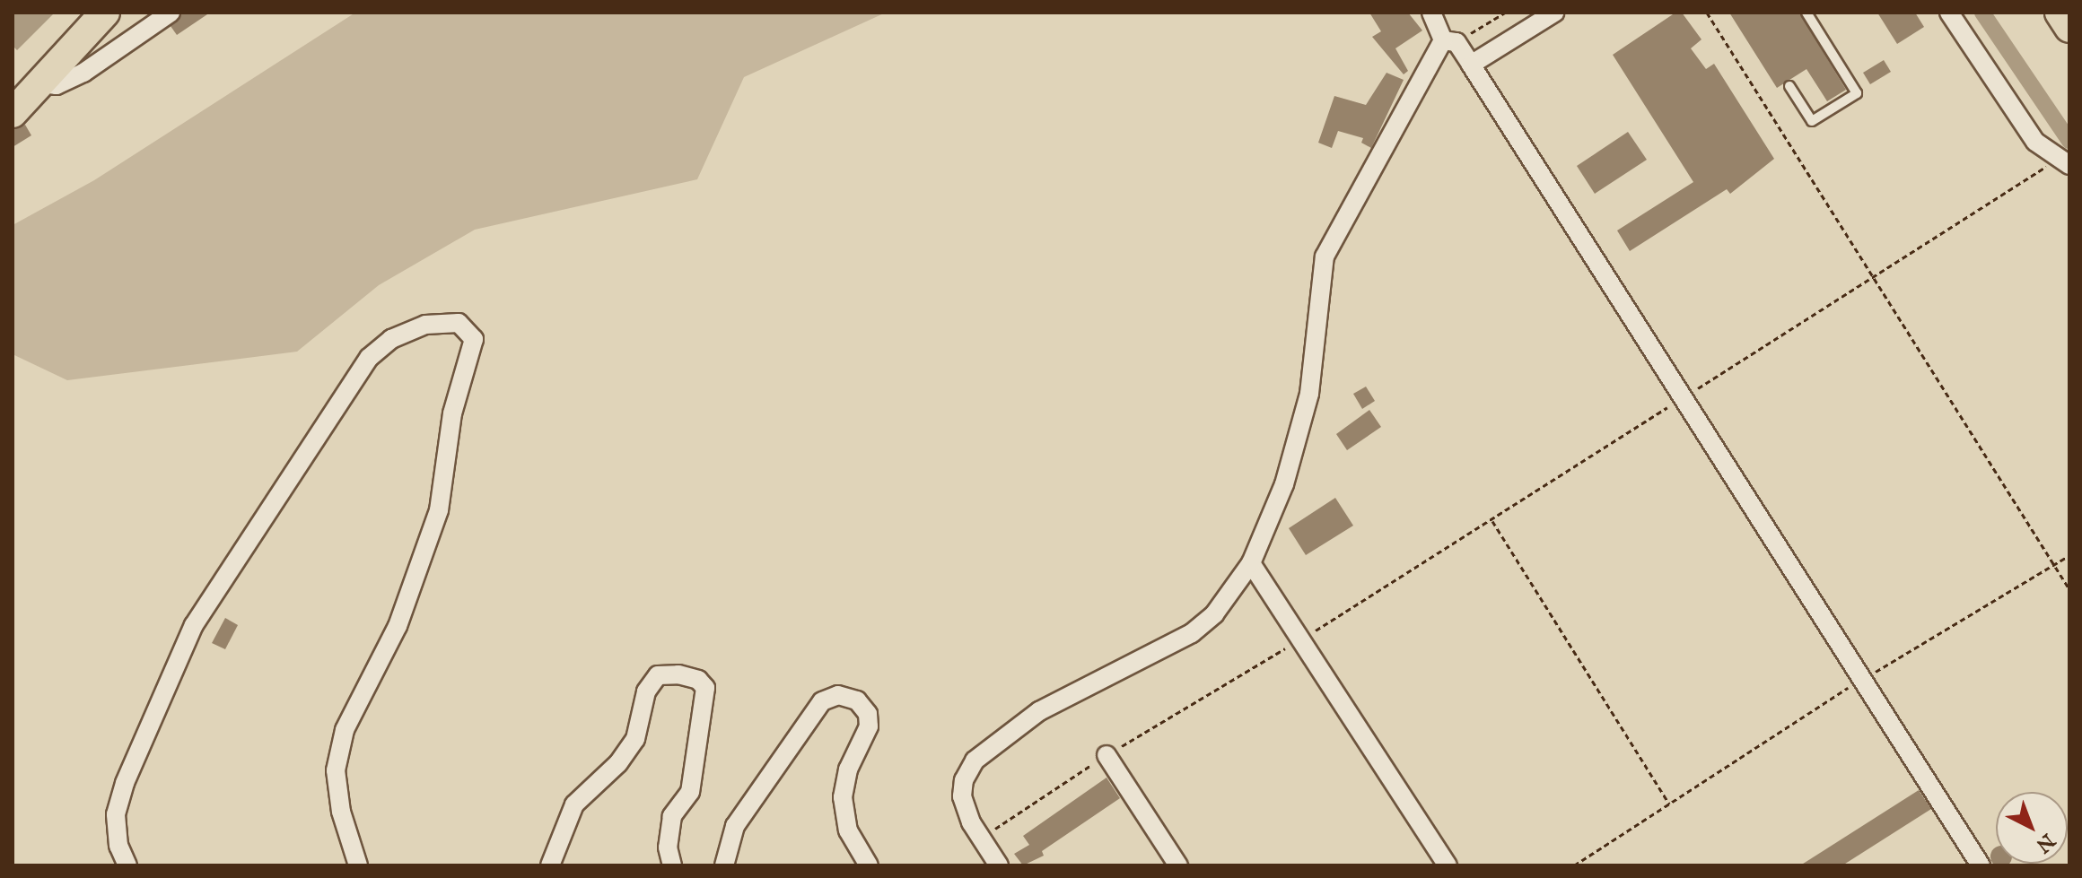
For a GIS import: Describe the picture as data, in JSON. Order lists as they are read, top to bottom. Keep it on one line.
{"north":"bottom right"}
